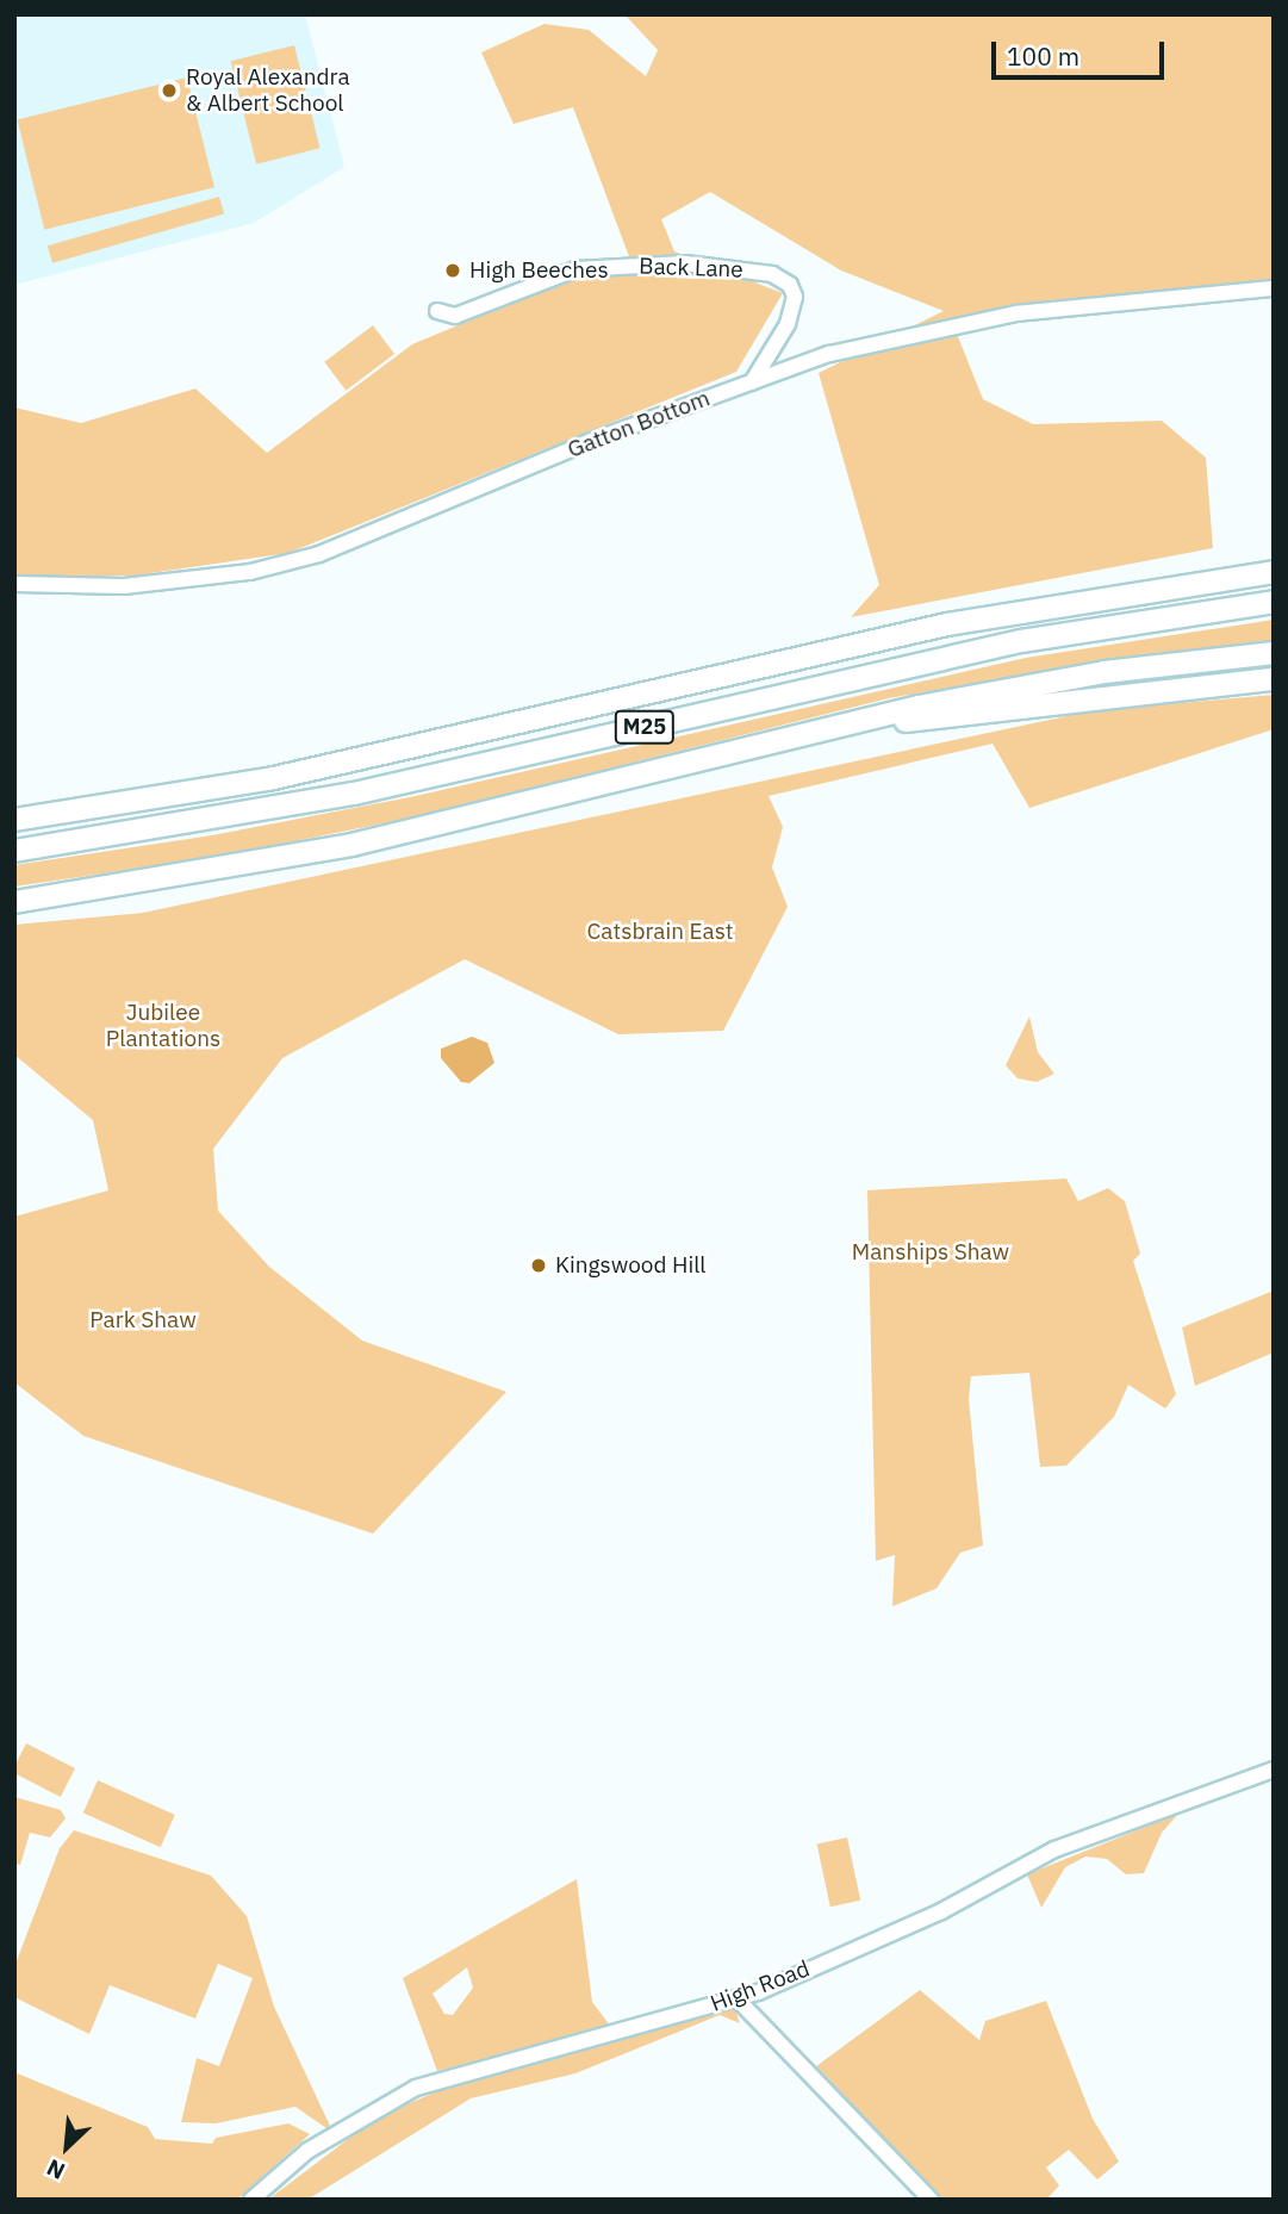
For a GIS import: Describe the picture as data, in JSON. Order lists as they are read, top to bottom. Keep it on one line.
{"streets":{"highway":["M25"],"street":["Back Lane","Gatton Bottom","High Road"]},"crossings":[["Back Lane","Gatton Bottom"]],"parks":["Catsbrain East","Jubilee Plantations","Manships Shaw","Park Shaw"],"places":["Royal Alexandra & Albert School","High Beeches","Kingswood Hill"],"scale_bar":"100 m","north":"bottom left"}
